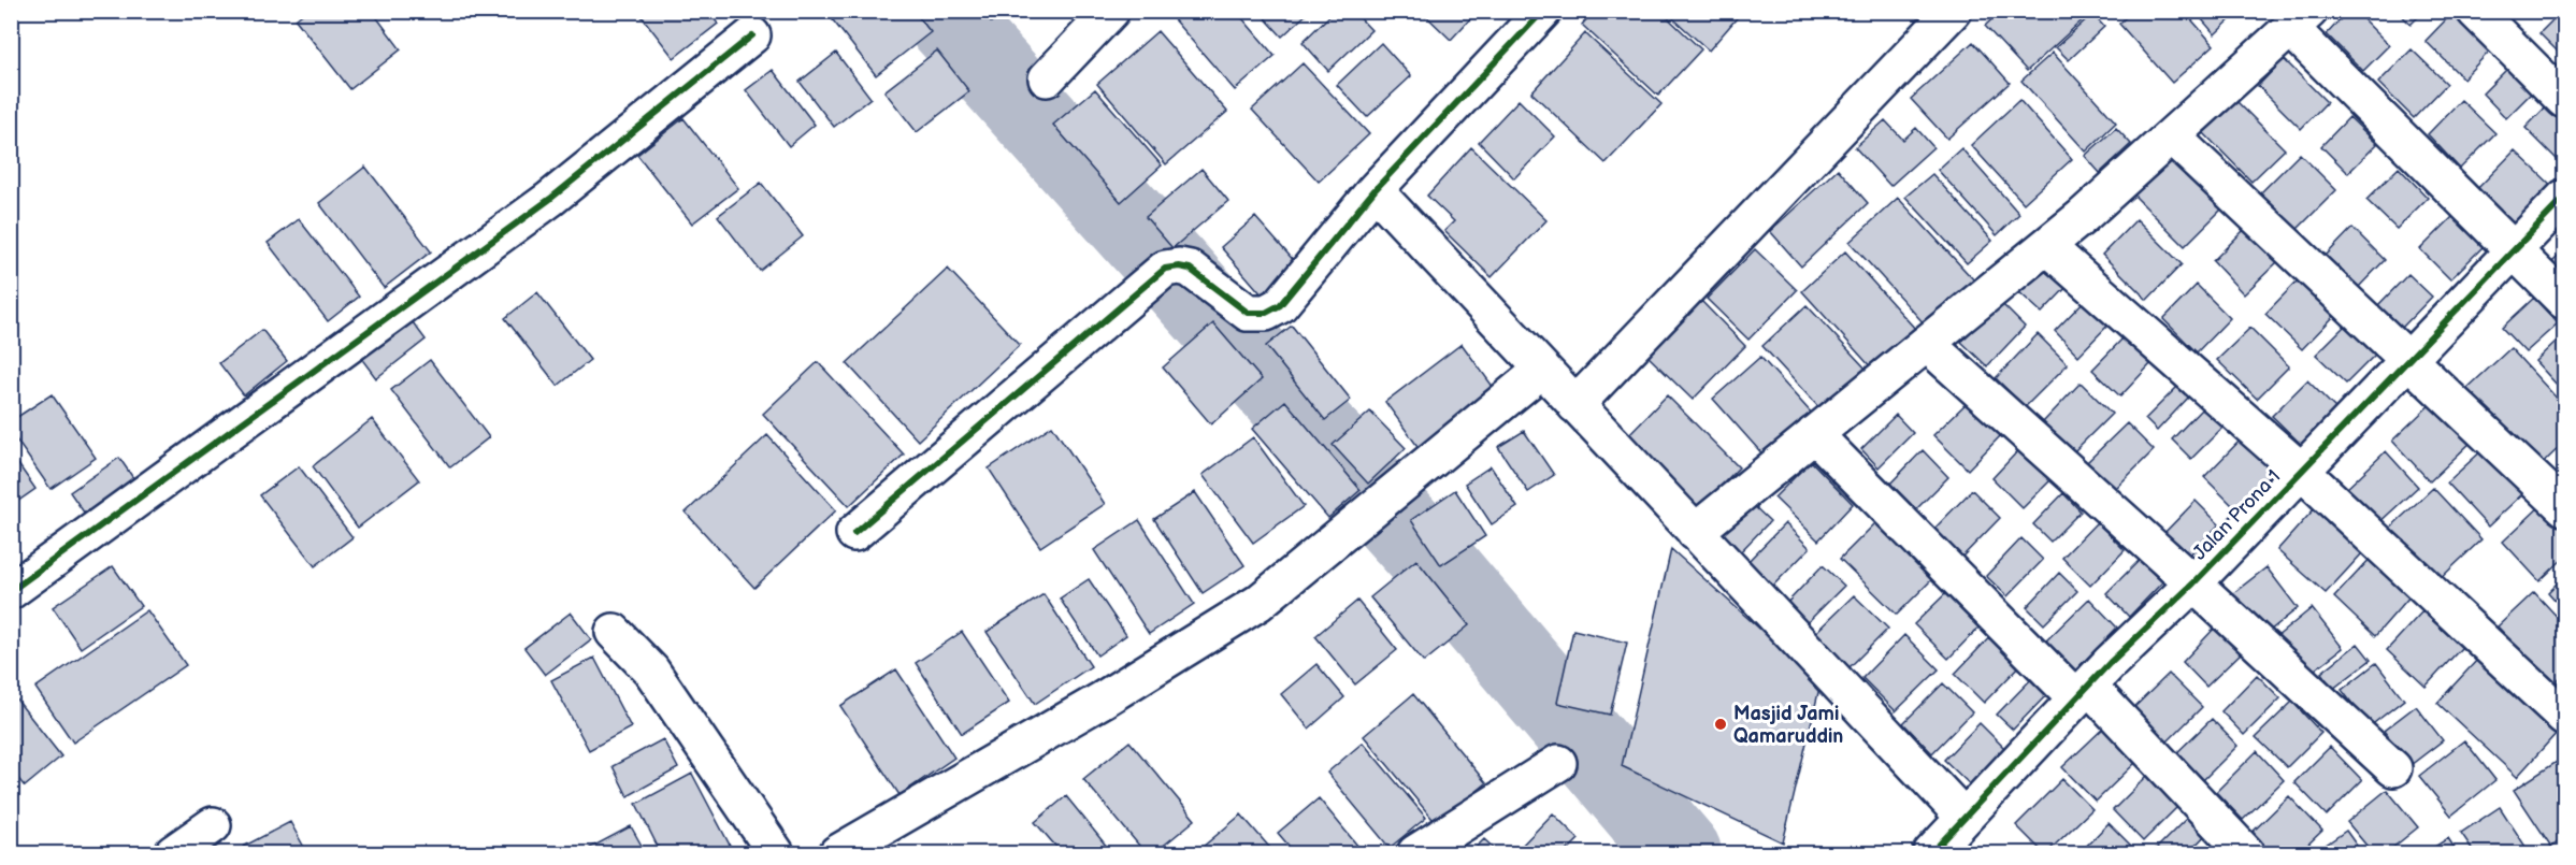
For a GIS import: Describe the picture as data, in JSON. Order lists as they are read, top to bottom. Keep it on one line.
{"streets":{"street":["Jalan Prona 1"]},"places":["Masjid Jami Qamaruddin"]}
